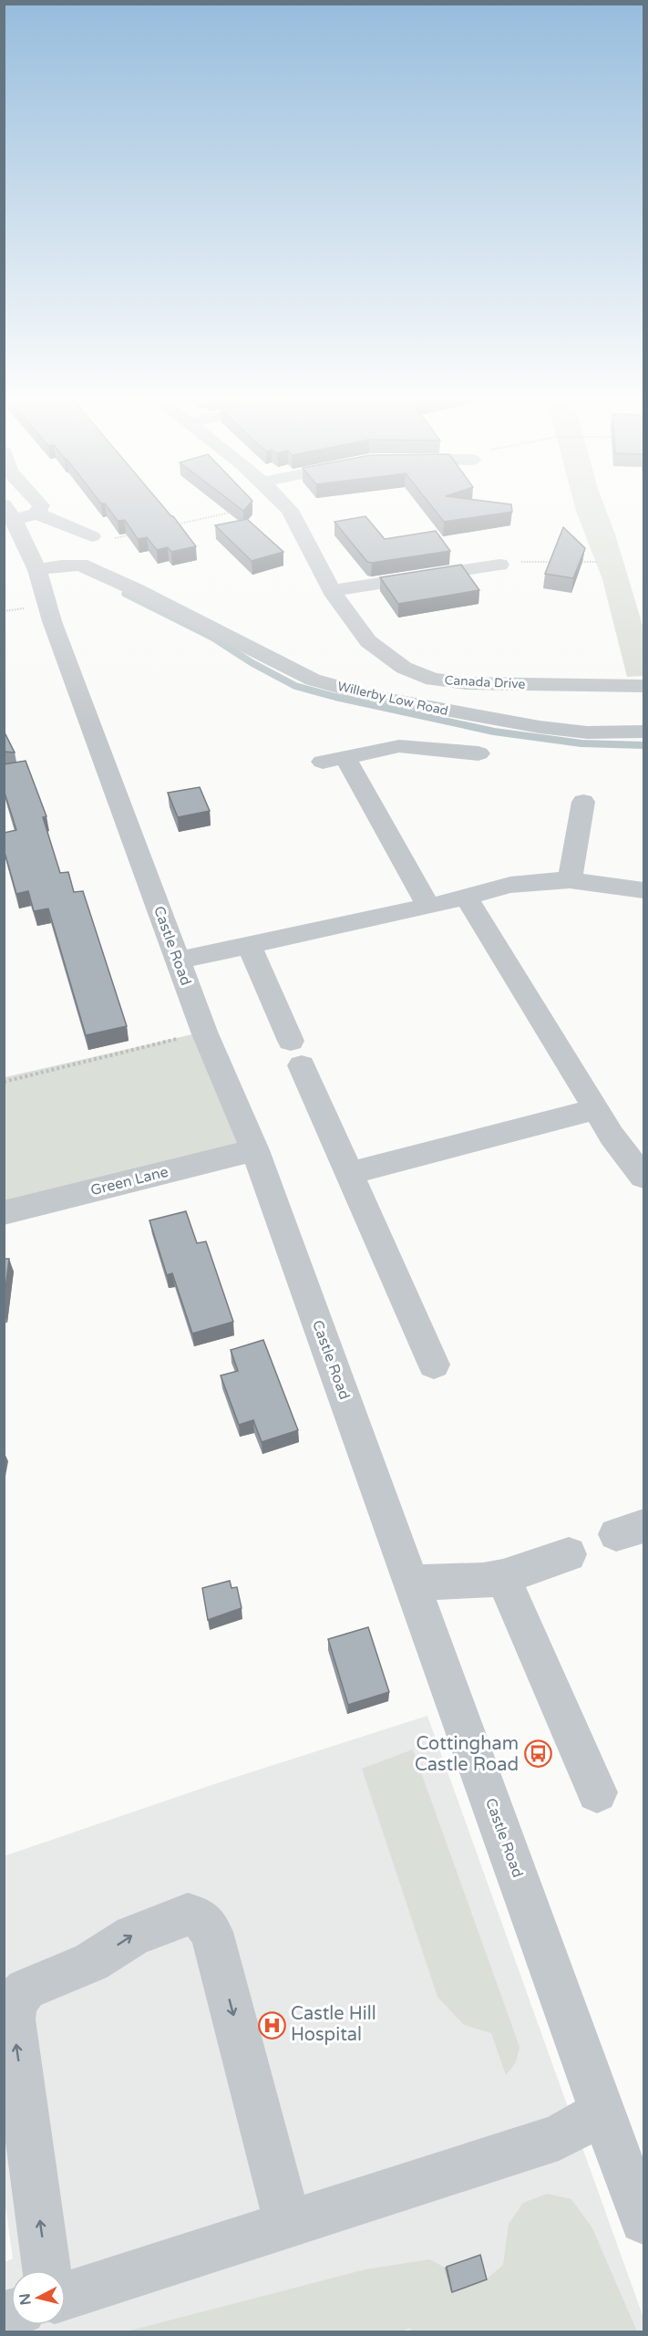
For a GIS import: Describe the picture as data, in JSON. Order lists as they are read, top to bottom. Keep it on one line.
{"streets":{"street":["Canada Drive","Willerby Low Road","Castle Road","Green Lane"]},"crossings":[["Willerby Low Road","Castle Road"],["Castle Road","Green Lane"]],"places":{"bus stop":["Cottingham Castle Road"],"hospital":["Castle Hill Hospital"]},"north":"left"}
